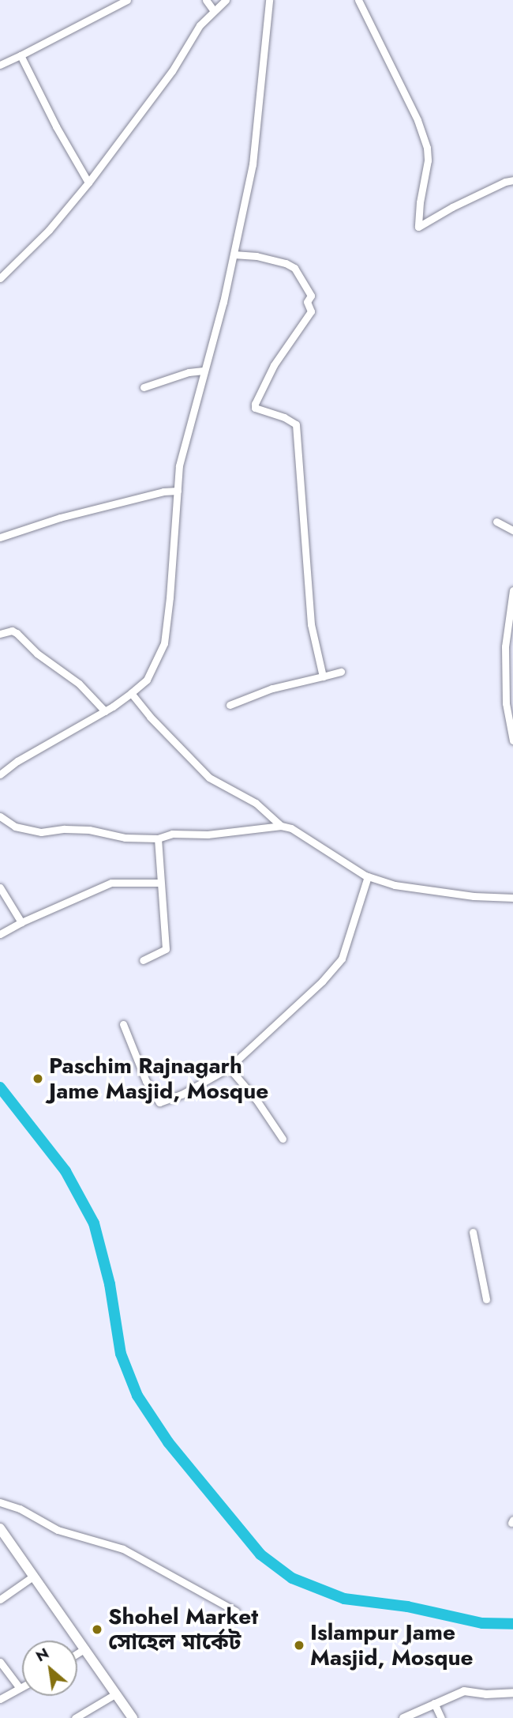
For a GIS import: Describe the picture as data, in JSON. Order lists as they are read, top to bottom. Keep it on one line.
{"places":["Paschim Rajnagarh Jame Masjid, Mosque","Shohel Market সোহেল মার্কেট","Islampur Jame Masjid, Mosque"],"north":"top left"}
